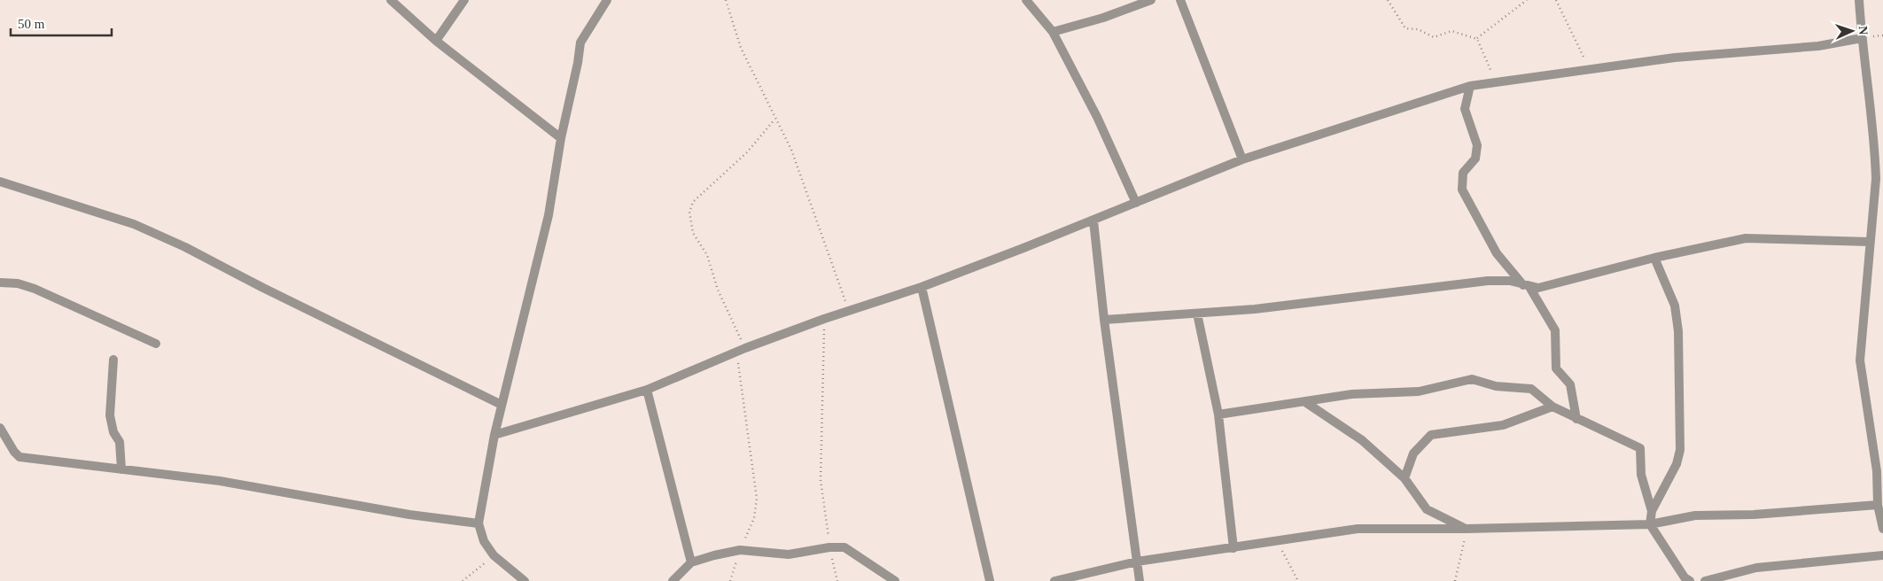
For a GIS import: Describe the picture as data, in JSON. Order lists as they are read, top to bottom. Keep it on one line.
{"scale_bar":"50 m","north":"right"}
